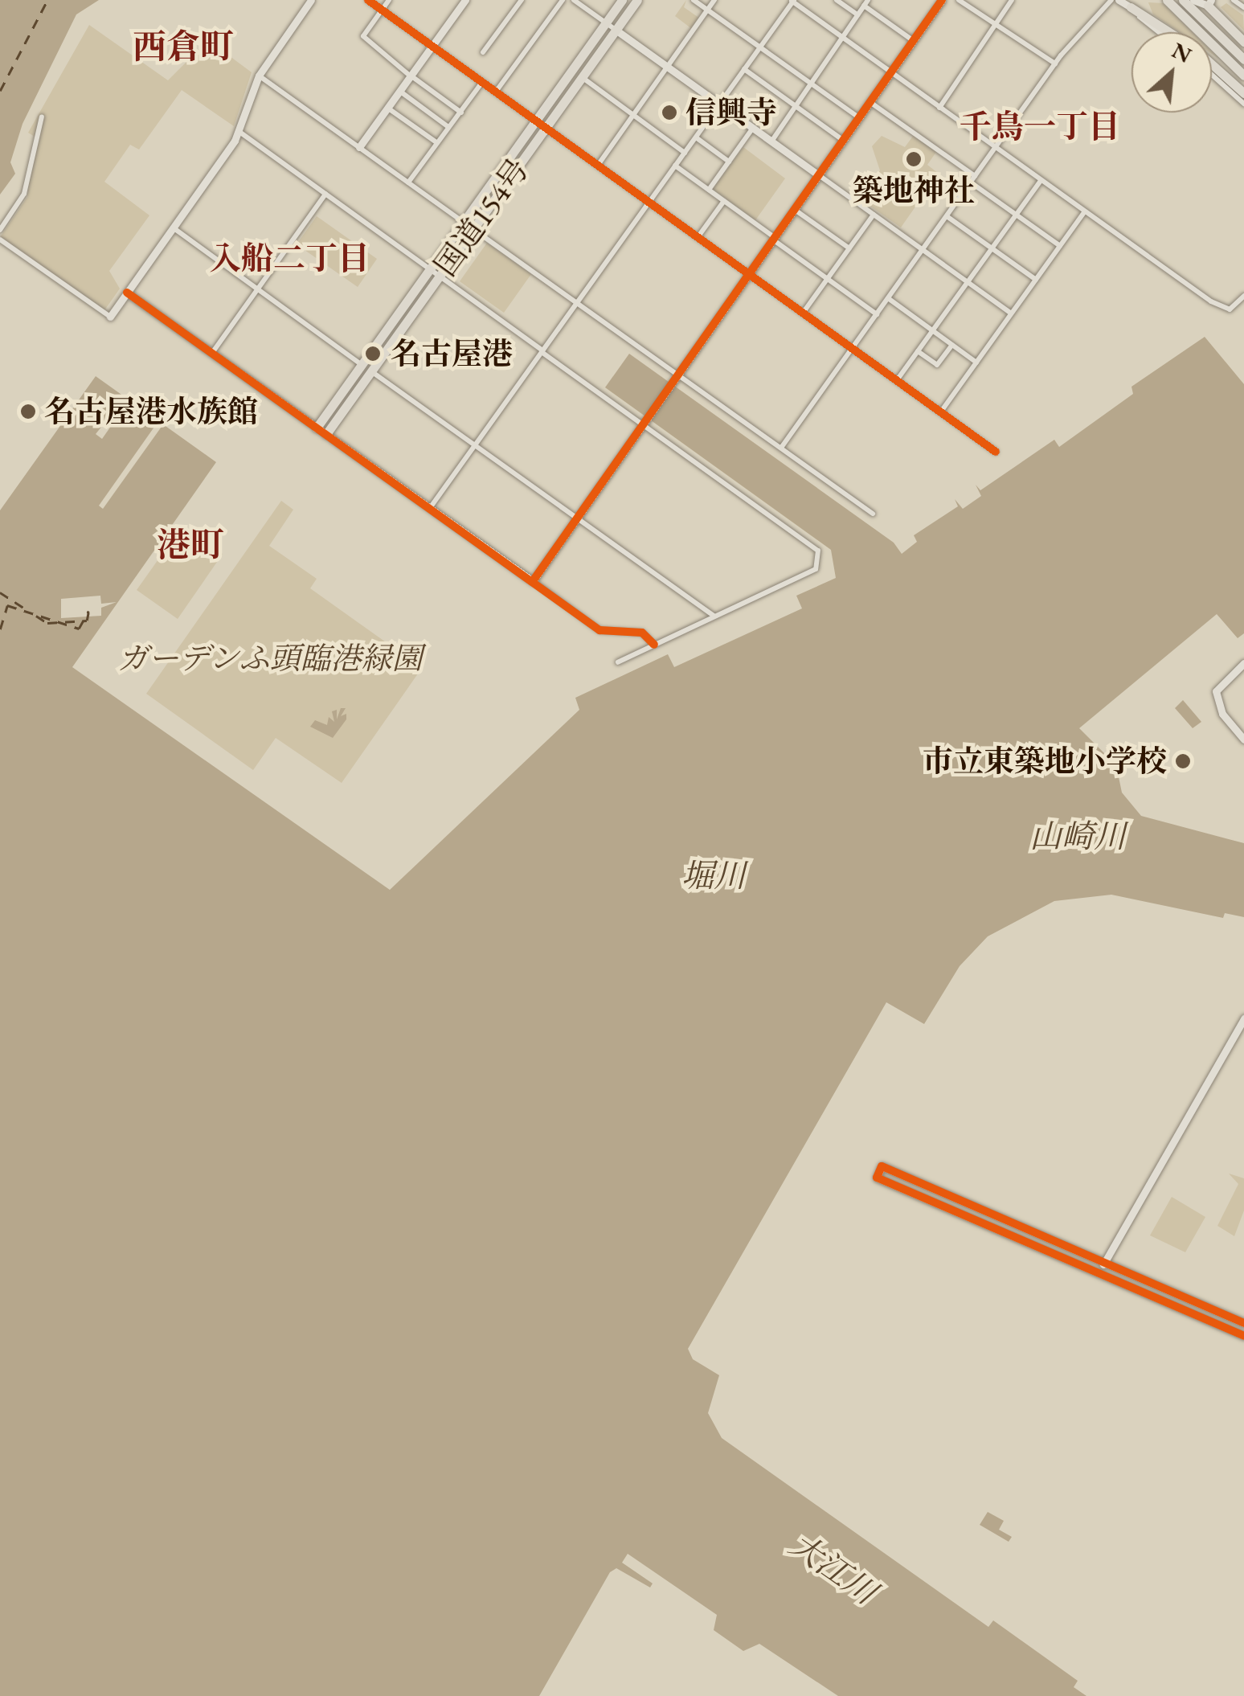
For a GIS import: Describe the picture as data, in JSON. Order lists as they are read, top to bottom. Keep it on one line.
{"streets":{"highway":["国道154号"]},"districts":["西倉町","千鳥一丁目","入船二丁目","港町"],"water":["山崎川","堀川","大江川"],"parks":["ガーデンふ頭臨港緑園"],"places":["信興寺","築地神社","名古屋港","名古屋港水族館","市立東築地小学校"],"north":"top right"}
